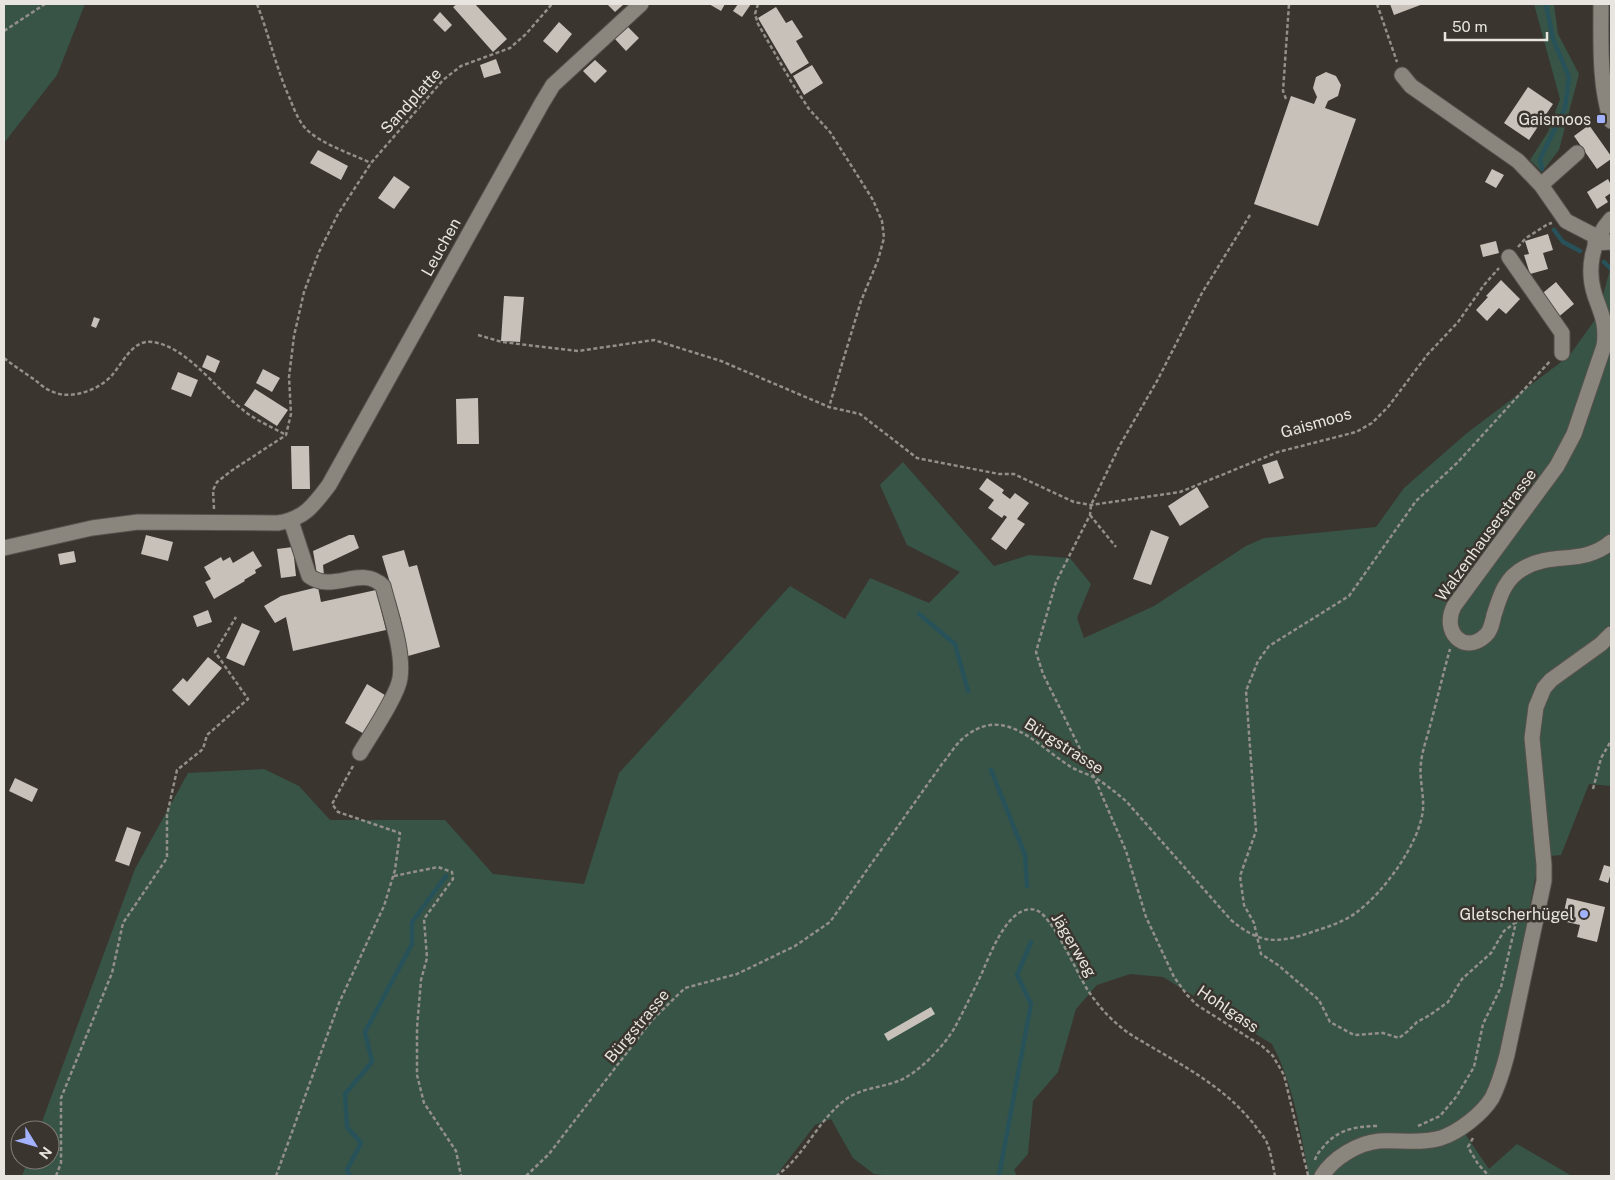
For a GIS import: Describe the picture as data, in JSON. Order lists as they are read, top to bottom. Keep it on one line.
{"streets":{"street":["Leuchen","Walzenhauserstrasse"],"path":["Sandplatte","Gaismoos","Bürgstrasse","Jägerweg","Hohlgass"]},"crossings":[["Walzenhauserstrasse","Bürgstrasse"],["Bürgstrasse","Hohlgass"]],"places":{"transit":["Gaismoos"],"other":["Gletscherhügel"]},"scale_bar":"50 m","north":"bottom right"}
